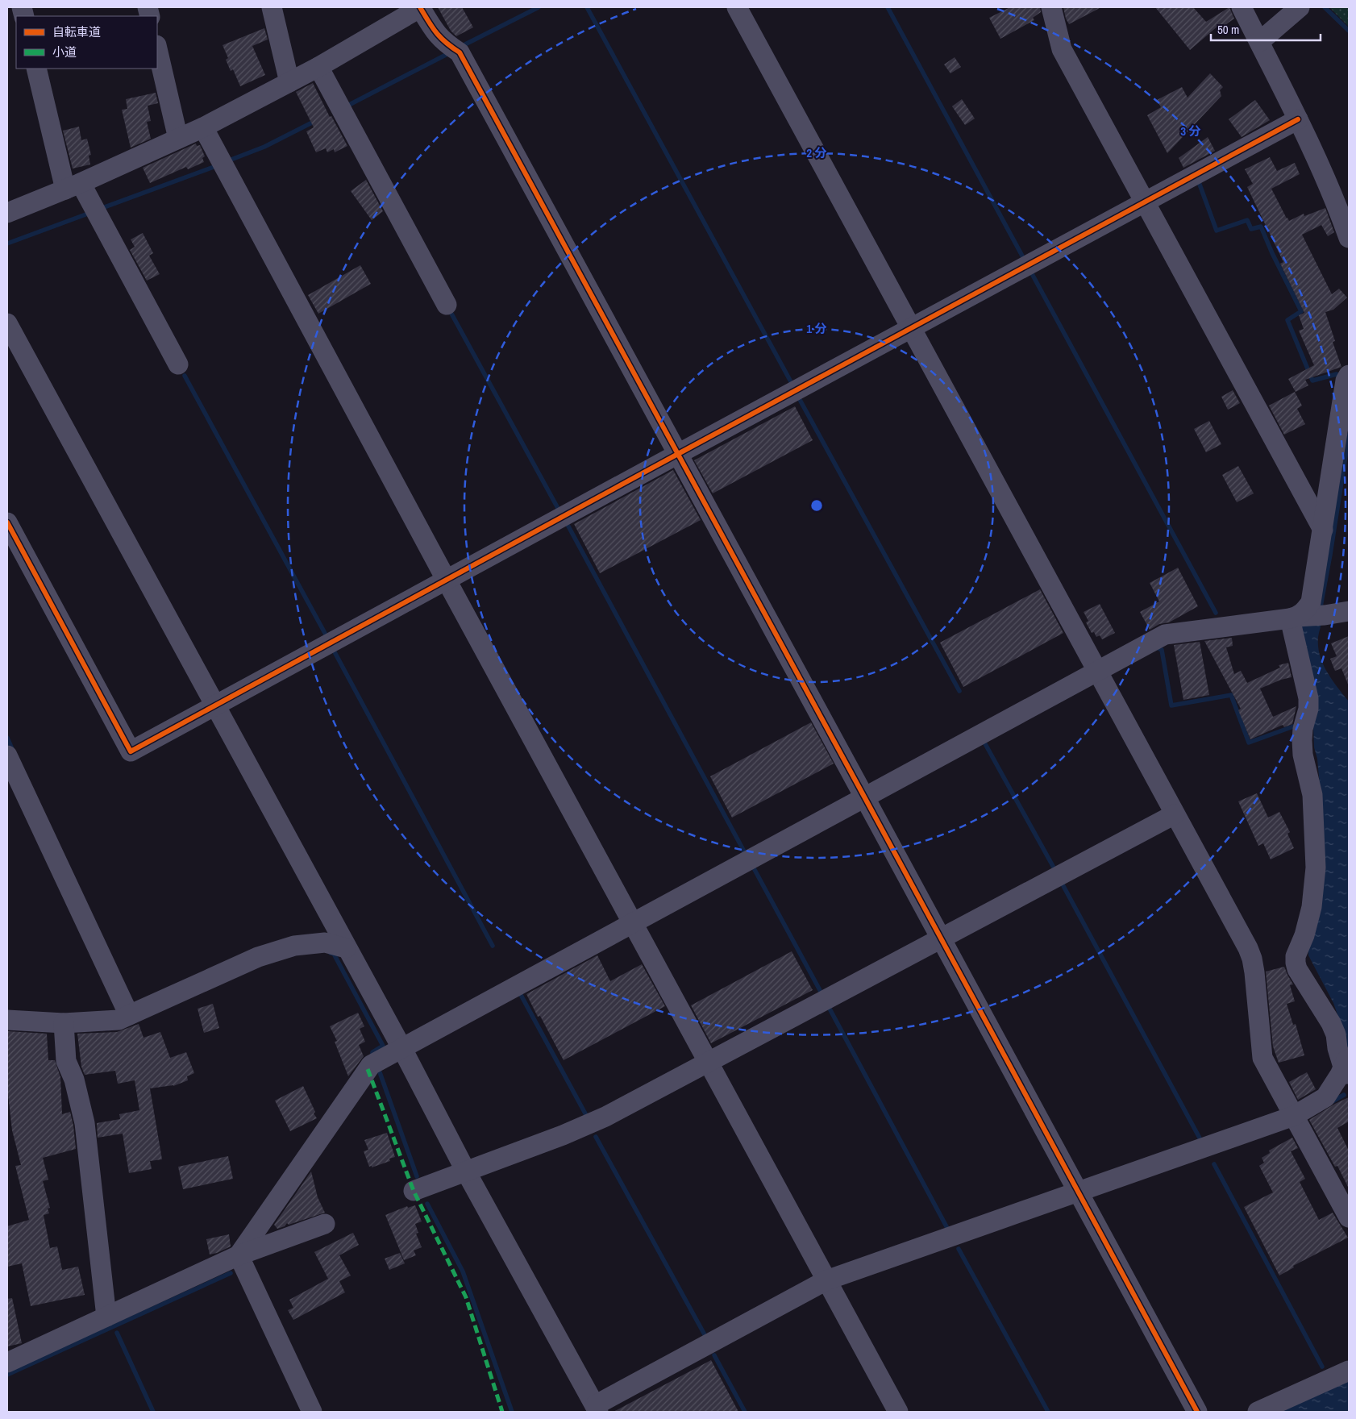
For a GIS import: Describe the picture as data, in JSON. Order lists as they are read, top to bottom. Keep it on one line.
{"legend":["自転車道","小道"],"scale_bar":"50 m","rings":["3 分","2 分","1 分"]}
